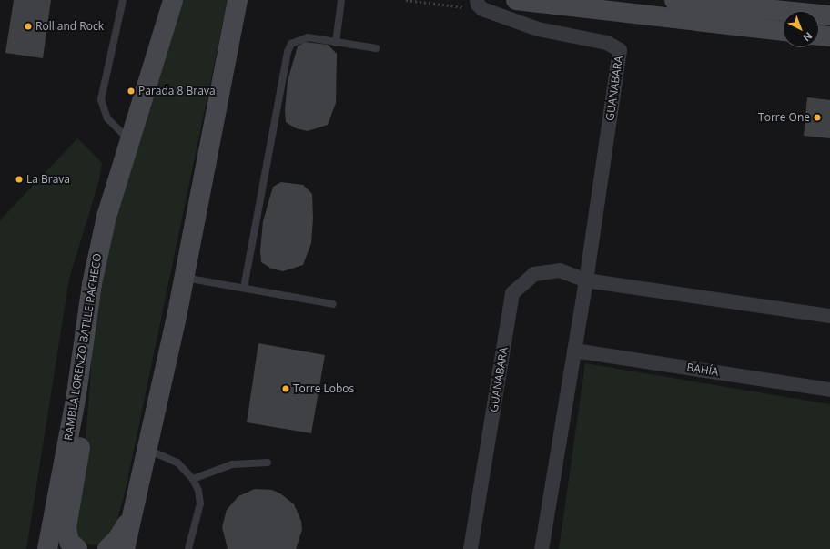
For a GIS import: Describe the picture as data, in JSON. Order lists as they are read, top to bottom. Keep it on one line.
{"streets":{"main road":["RAMBLA LORENZO BATLLE PACHECO"],"street":["GUANABARA","BAHÍA"]},"crossings":[["GUANABARA","BAHÍA"]],"places":["Roll and Rock","Parada 8 Brava","Torre One","La Brava","Torre Lobos"],"north":"bottom right"}
